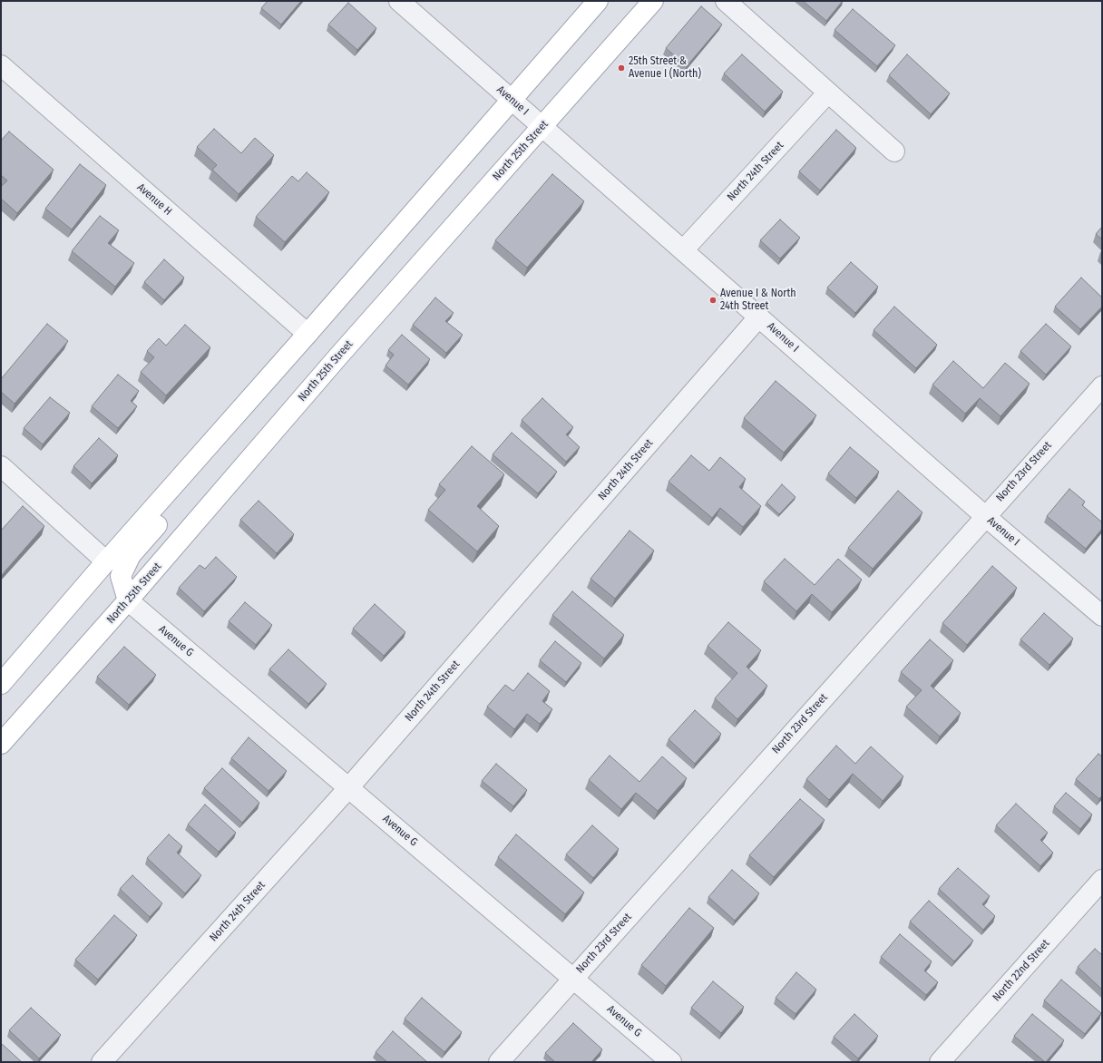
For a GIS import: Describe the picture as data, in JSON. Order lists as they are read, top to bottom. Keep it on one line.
{"streets":{"main road":["North 25th Street"],"street":["Avenue I","North 24th Street","Avenue H","North 23rd Street","Avenue G","North 22nd Street"]},"crossings":[["Avenue I","North 25th Street"],["Avenue I","North 24th Street"],["Avenue I","North 23rd Street"],["North 25th Street","Avenue G"],["North 24th Street","Avenue G"],["North 23rd Street","Avenue G"]],"places":["25th Street & Avenue I (North)","Avenue I & North 24th Street"]}
